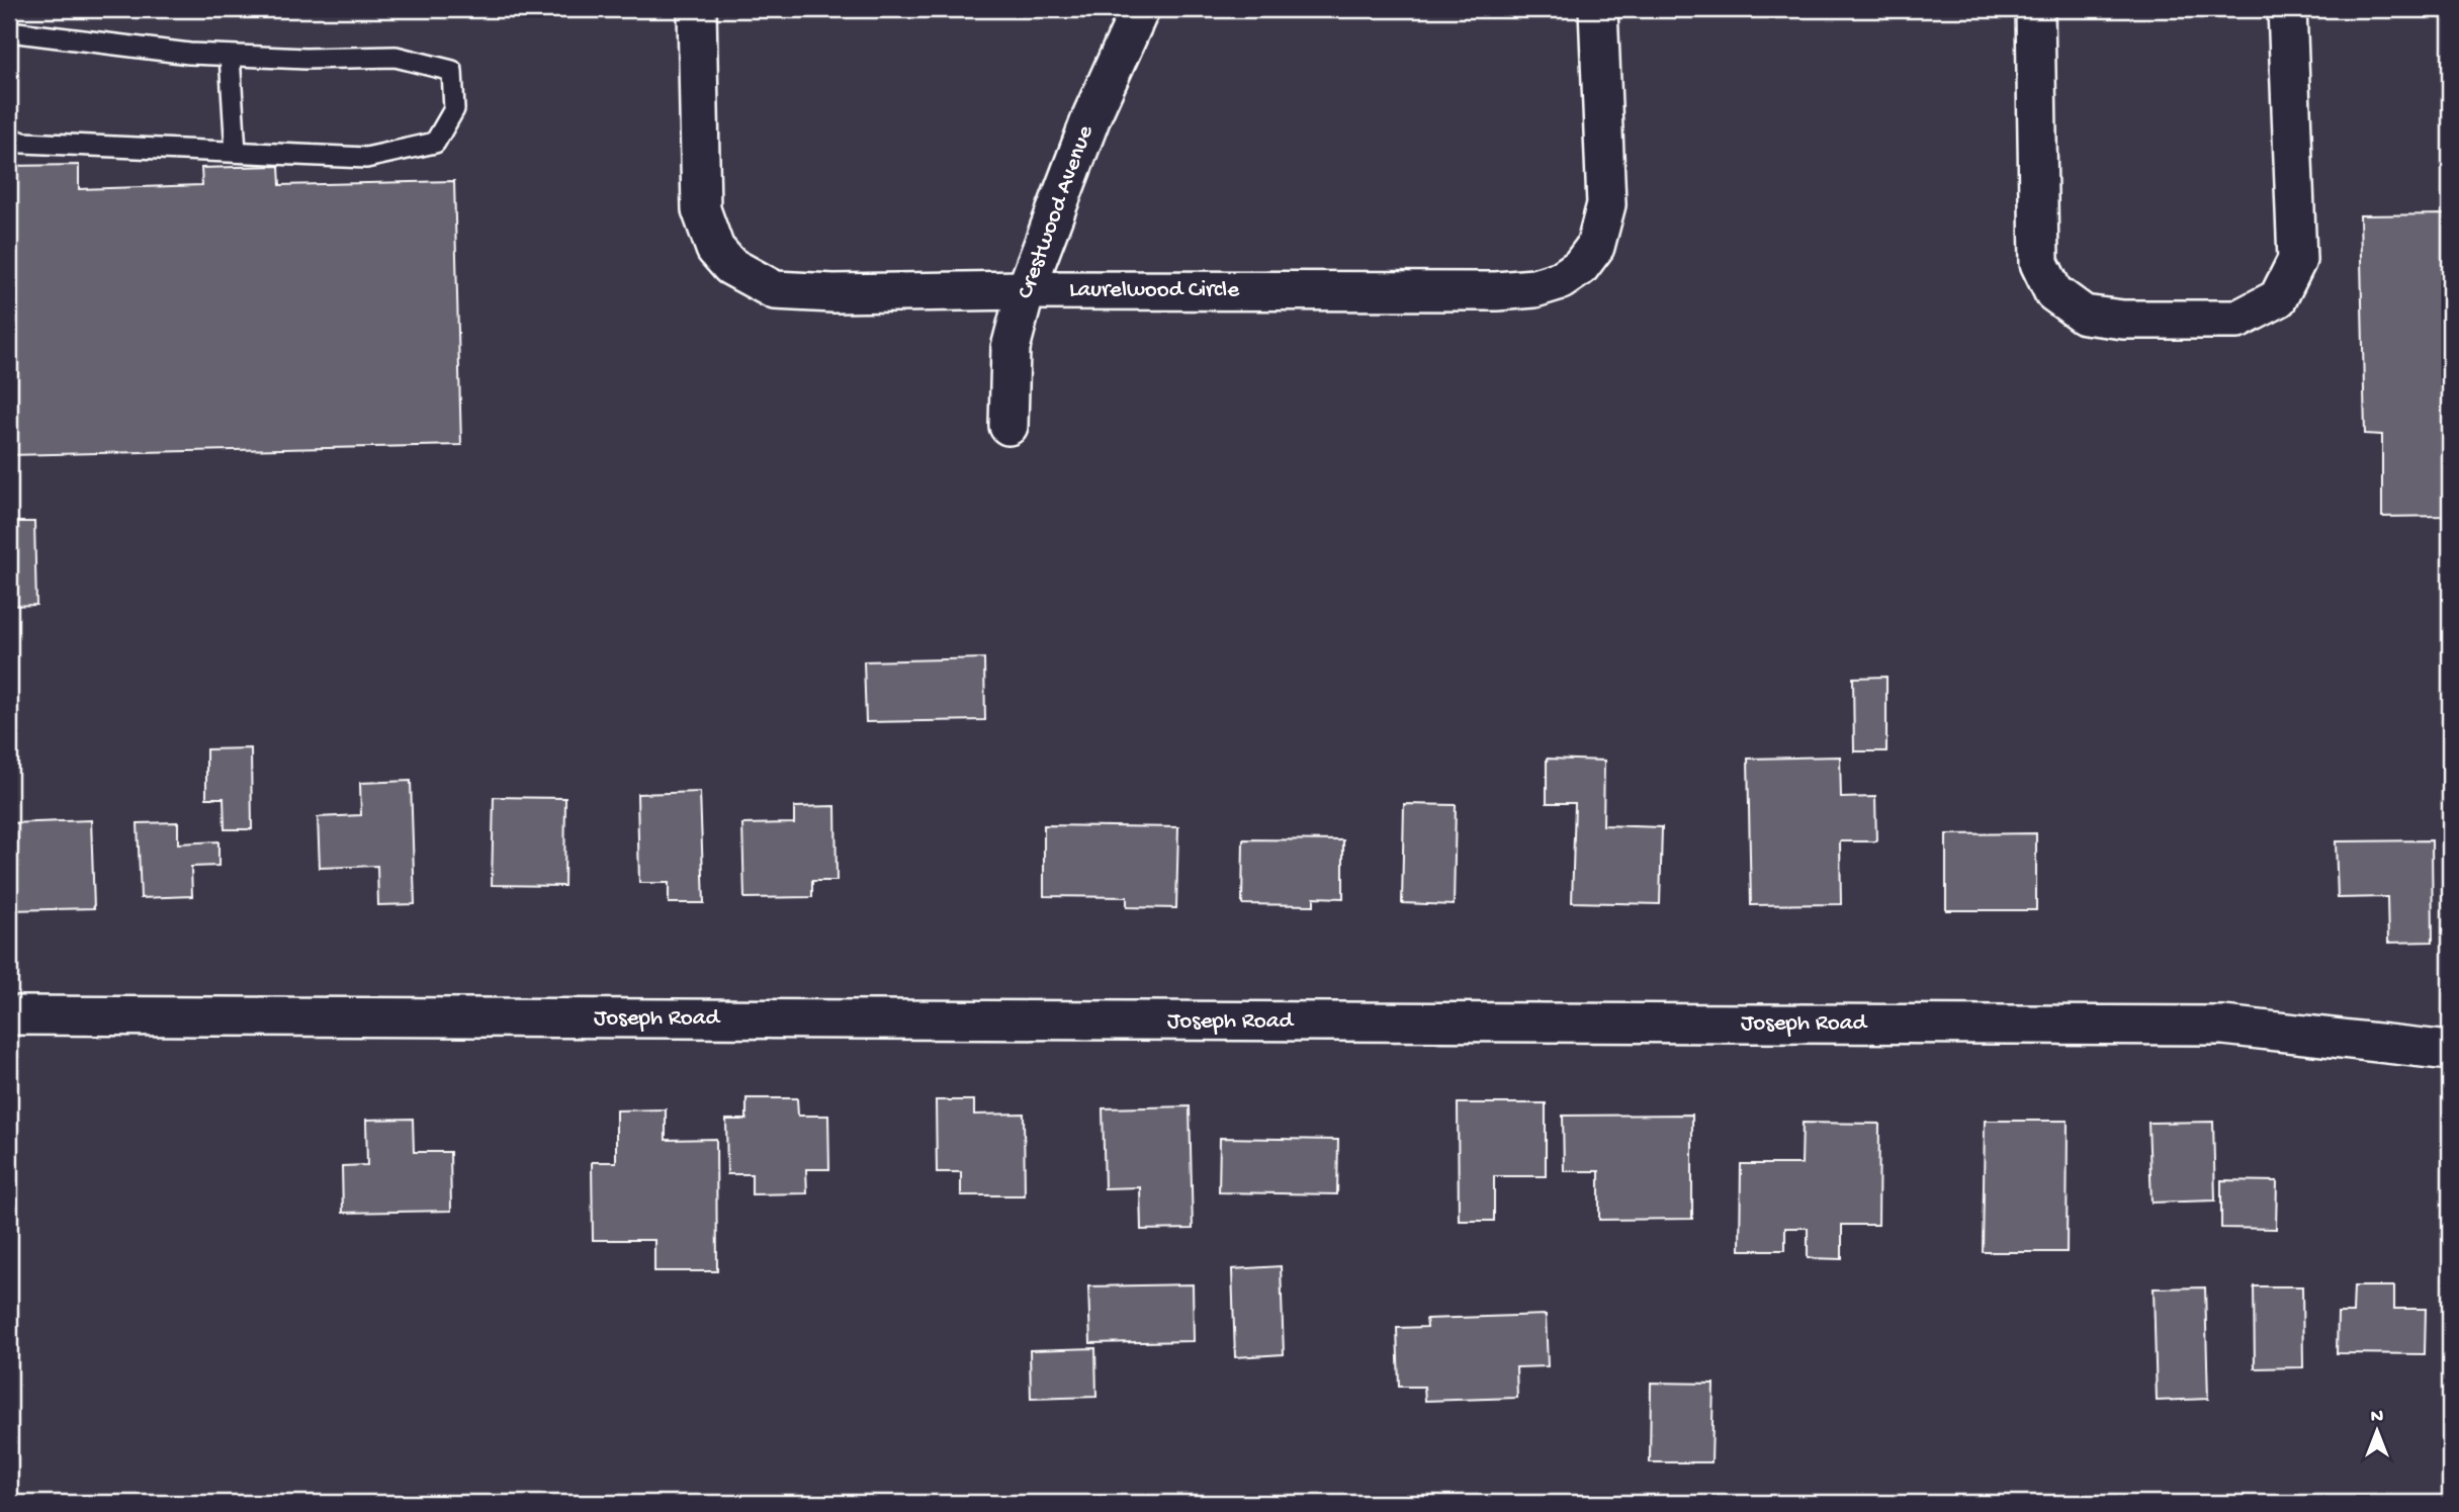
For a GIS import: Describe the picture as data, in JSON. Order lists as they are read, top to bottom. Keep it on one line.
{"streets":{"street":["Crestwood Avenue","Laurelwood Circle","Joseph Road"]},"crossings":[["Crestwood Avenue","Laurelwood Circle"]],"north":"top"}
